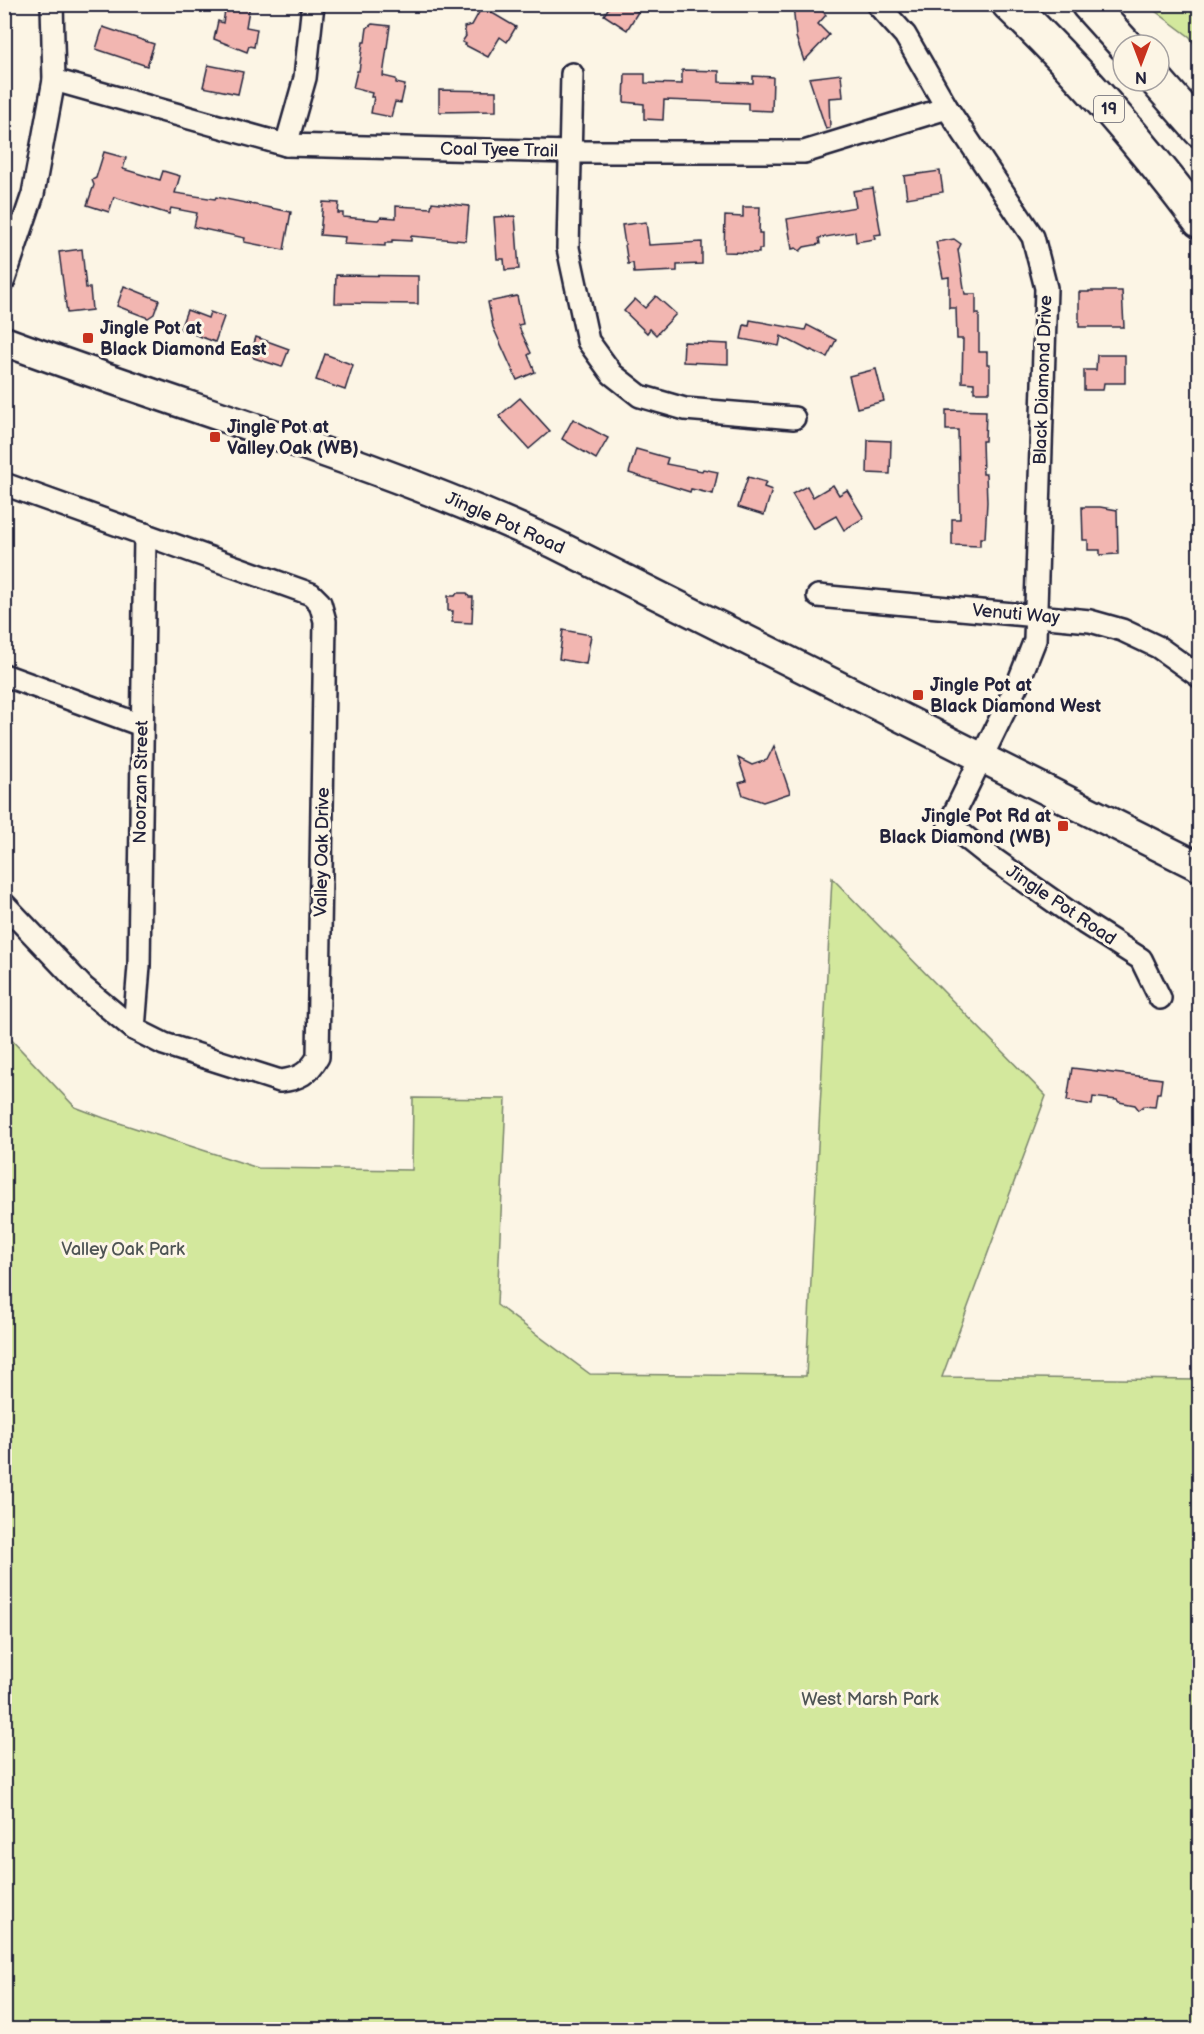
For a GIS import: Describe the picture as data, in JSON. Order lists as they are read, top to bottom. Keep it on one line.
{"streets":{"highway":["19"],"main road":["Jingle Pot Road"],"street":["Coal Tyee Trail","Black Diamond Drive","Venuti Way","Noorzan Street","Valley Oak Drive"]},"crossings":[["Coal Tyee Trail","Black Diamond Drive"],["Black Diamond Drive","Jingle Pot Road"],["Black Diamond Drive","Venuti Way"],["Noorzan Street","Valley Oak Drive"]],"parks":["Valley Oak Park","West Marsh Park"],"places":{"transit":["Jingle Pot at Black Diamond East","Jingle Pot at Valley Oak (WB)","Jingle Pot at Black Diamond West","Jingle Pot Rd at Black Diamond (WB)"]},"north":"bottom"}
